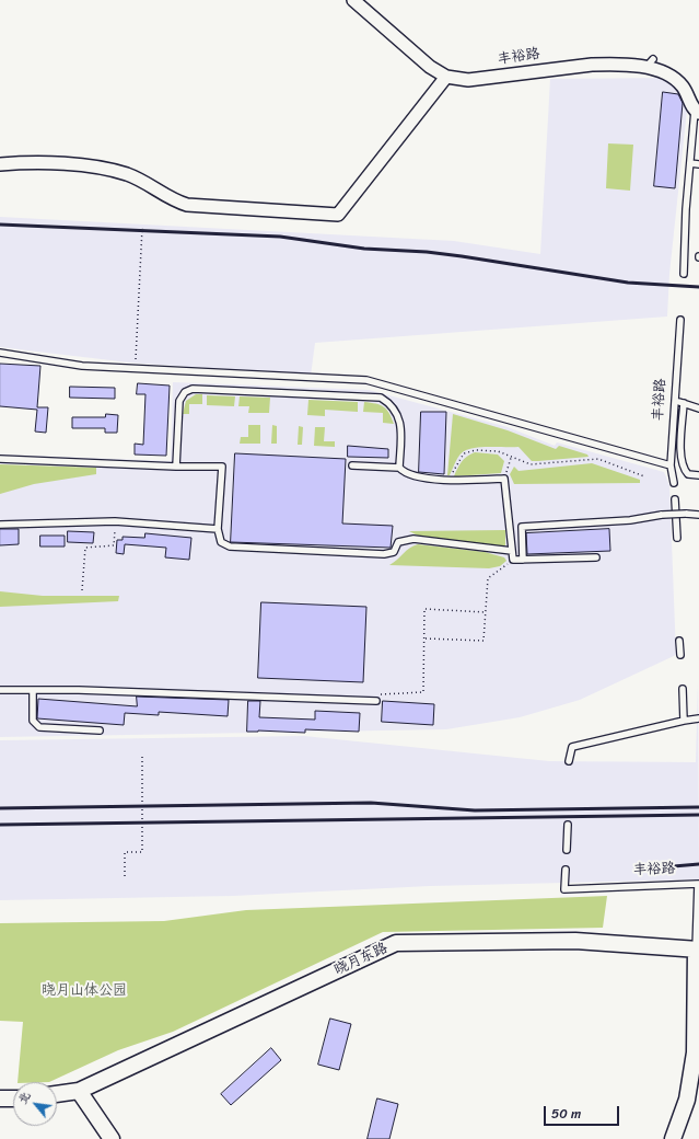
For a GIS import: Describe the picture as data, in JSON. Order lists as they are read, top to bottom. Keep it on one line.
{"streets":{"street":["丰裕路","晓月东路"]},"crossings":[["丰裕路","晓月东路"]],"parks":["晓月山体公园"],"scale_bar":"50 m","north":"top left"}
